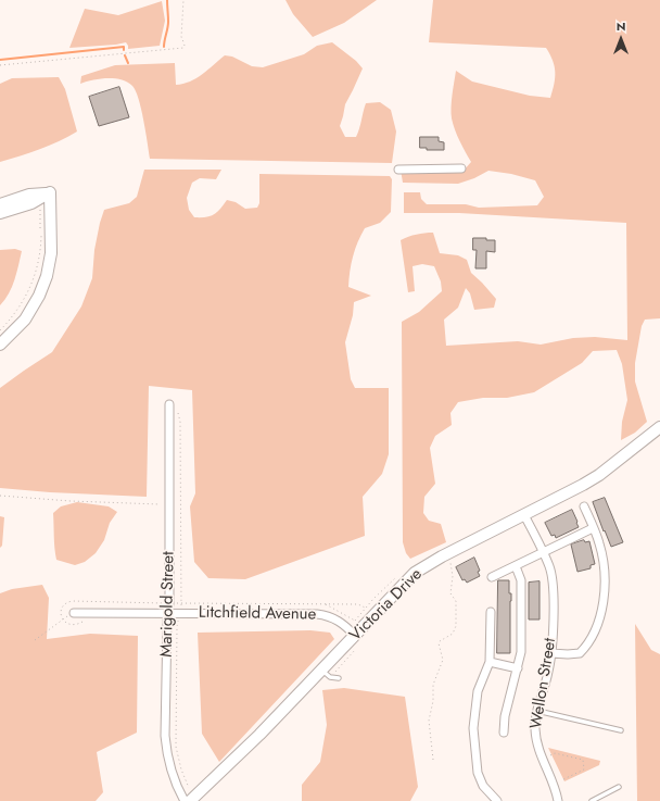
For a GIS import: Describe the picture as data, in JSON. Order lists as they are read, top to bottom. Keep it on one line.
{"streets":{"street":["Marigold Street","Victoria Drive","Litchfield Avenue","Wellon Street"]},"crossings":[["Marigold Street","Litchfield Avenue"],["Victoria Drive","Litchfield Avenue"],["Victoria Drive","Wellon Street"]],"north":"top"}
